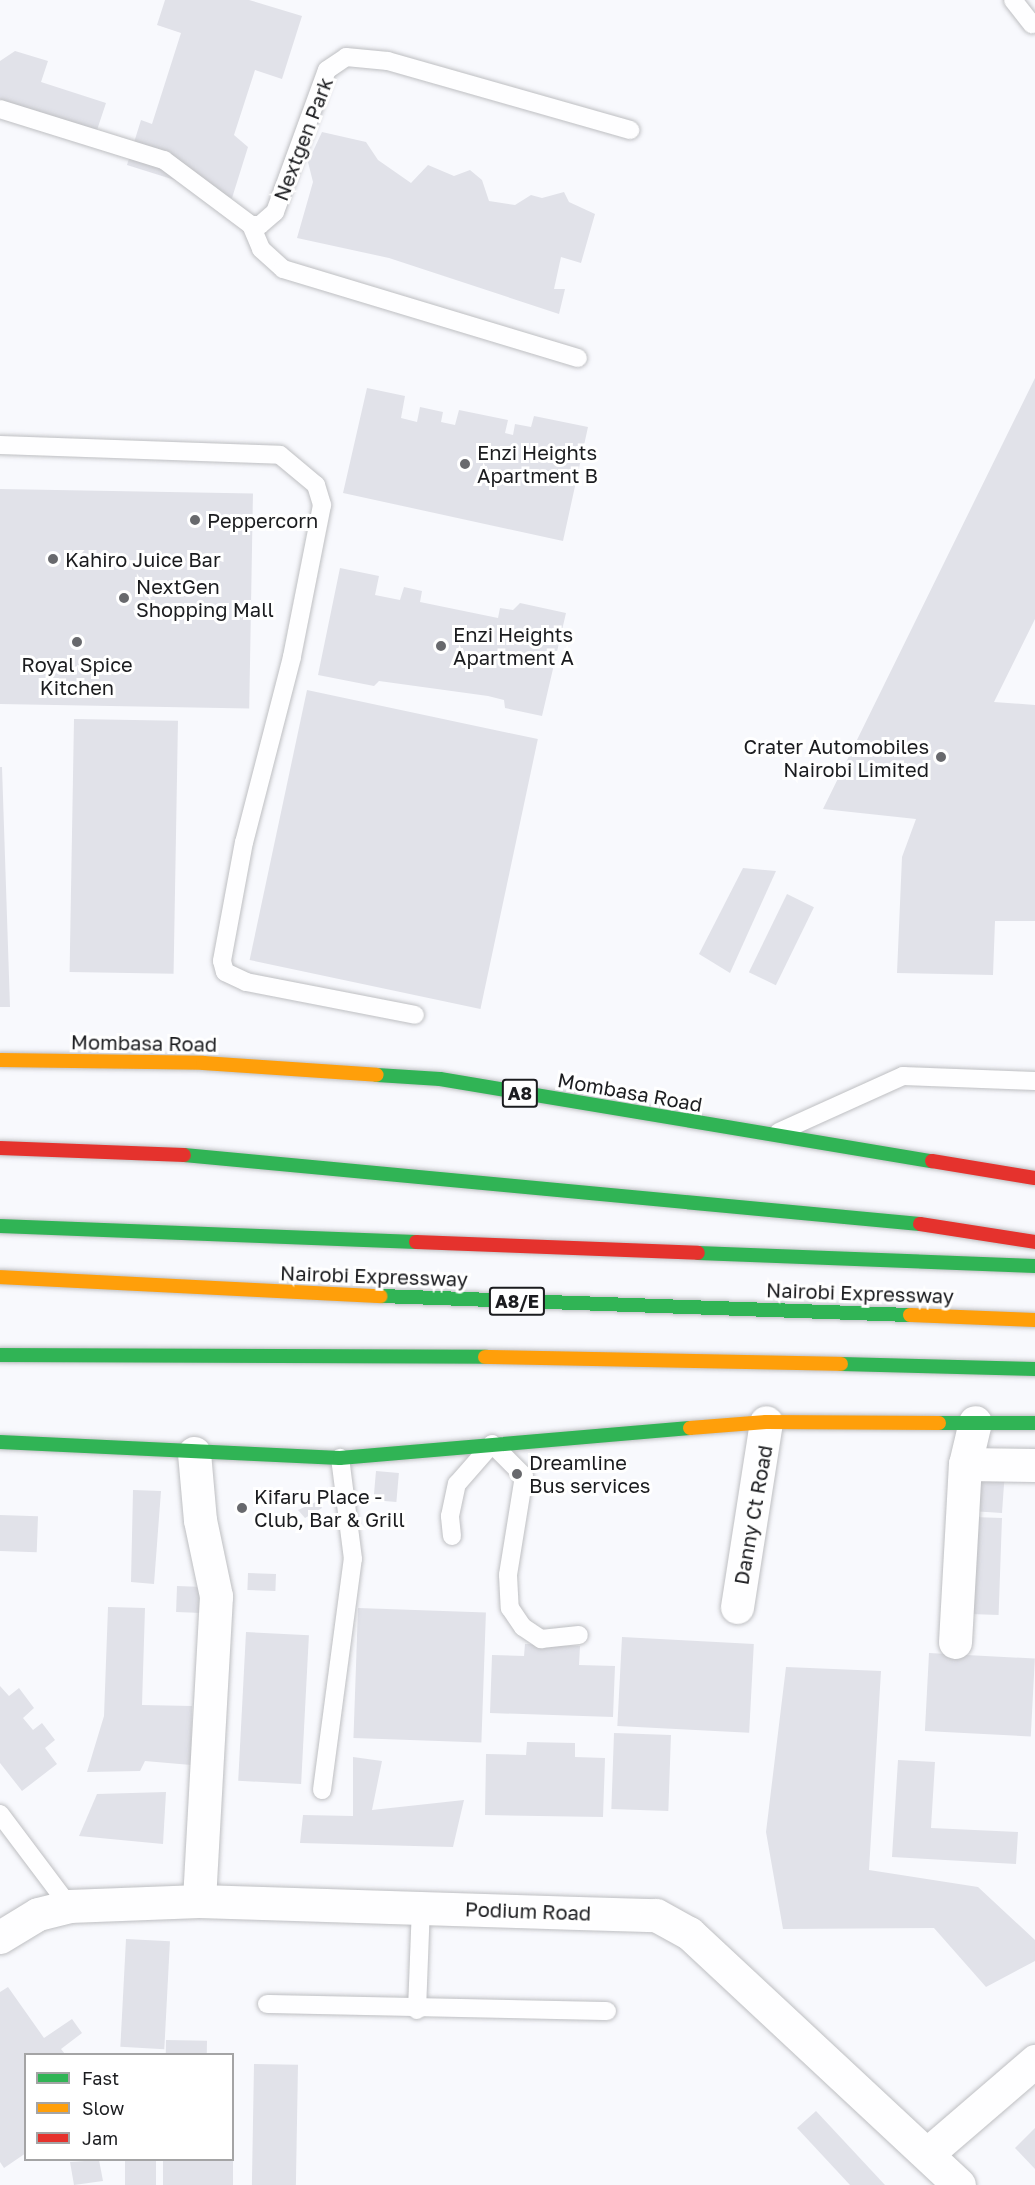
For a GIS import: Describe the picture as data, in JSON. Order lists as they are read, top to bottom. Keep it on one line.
{"streets":{"highway":["Mombasa Road","A8","Nairobi Expressway","A8/E"],"street":["Danny Ct Road","Podium Road"],"lane":["Nextgen Park"]},"places":["Enzi Heights Apartment B","Peppercorn","Kahiro Juice Bar","NextGen Shopping Mall","Royal Spice Kitchen","Enzi Heights Apartment A","Crater Automobiles Nairobi Limited","Dreamline Bus services","Kifaru Place - Club, Bar & Grill"],"legend":["Fast","Slow","Jam"]}
